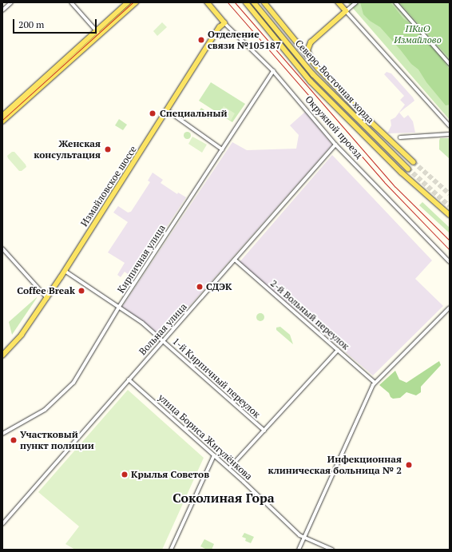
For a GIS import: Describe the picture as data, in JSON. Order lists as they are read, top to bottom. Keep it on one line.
{"streets":{"main road":["Северо-Восточная хорда","Окружной проезд","Измайловское шоссе"],"street":["Кирпичная улица","2-й Вольный переулок","Вольная улица","1-й Кирпичный переулок","улица Бориса Жигулёнкова"]},"crossings":[["Окружной проезд","Измайловское шоссе"],["Окружной проезд","Кирпичная улица"],["Окружной проезд","Вольная улица"],["Измайловское шоссе","1-й Кирпичный переулок"],["Кирпичная улица","1-й Кирпичный переулок"],["2-й Вольный переулок","Вольная улица"],["Вольная улица","1-й Кирпичный переулок"],["Вольная улица","улица Бориса Жигулёнкова"]],"districts":["Соколиная Гора"],"parks":["ПКиО Измайлово"],"places":["Отделение связи №105187","Специальный","Женская консультация","СДЭК","Coffee Break","Участковый пункт полиции","Инфекционная клиническая больница № 2","Крылья Советов"],"scale_bar":"200 m"}
